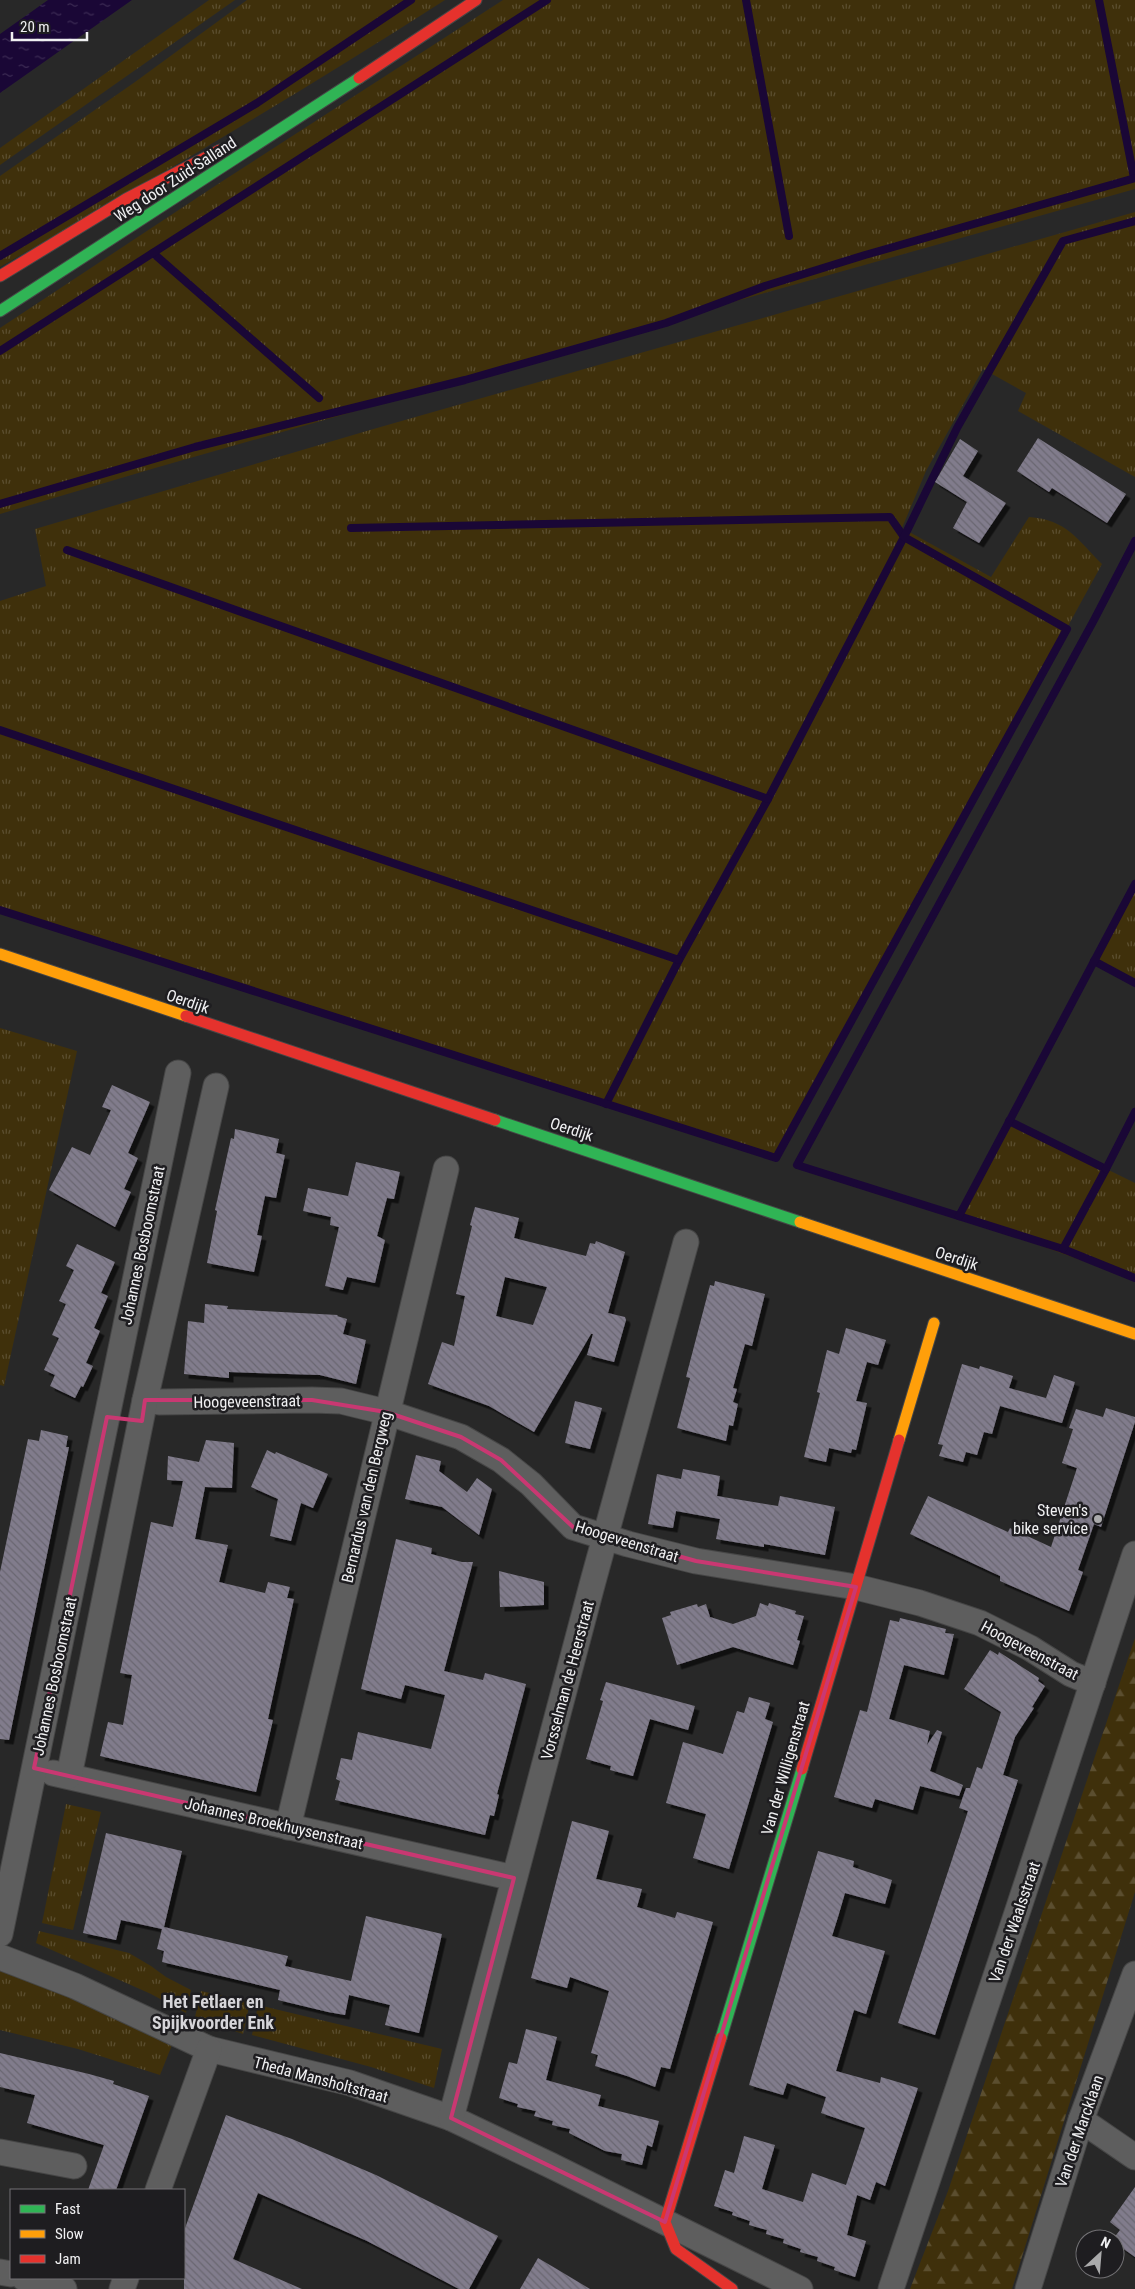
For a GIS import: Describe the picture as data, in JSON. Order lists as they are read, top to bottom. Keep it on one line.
{"streets":{"street":["Weg door Zuid-Salland","Oerdijk","Johannes Bosboomstraat","Hoogeveenstraat","Bernardus van den Bergweg","Vorsselman de Heerstraat","Van der Willigenstraat","Johannes Broekhuysenstraat","Van der Waalsstraat","Theda Mansholtstraat","Van der Marcklaan"]},"crossings":[["Johannes Bosboomstraat","Hoogeveenstraat"],["Johannes Bosboomstraat","Johannes Broekhuysenstraat"],["Hoogeveenstraat","Bernardus van den Bergweg"],["Hoogeveenstraat","Vorsselman de Heerstraat"],["Hoogeveenstraat","Van der Willigenstraat"],["Hoogeveenstraat","Van der Waalsstraat"],["Bernardus van den Bergweg","Johannes Broekhuysenstraat"],["Vorsselman de Heerstraat","Johannes Broekhuysenstraat"],["Vorsselman de Heerstraat","Theda Mansholtstraat"],["Van der Willigenstraat","Theda Mansholtstraat"]],"districts":["Het Fetlaer en Spijkvoorder Enk"],"places":["Steven's bike service"],"legend":["Fast","Slow","Jam"],"scale_bar":"20 m","north":"top right"}
